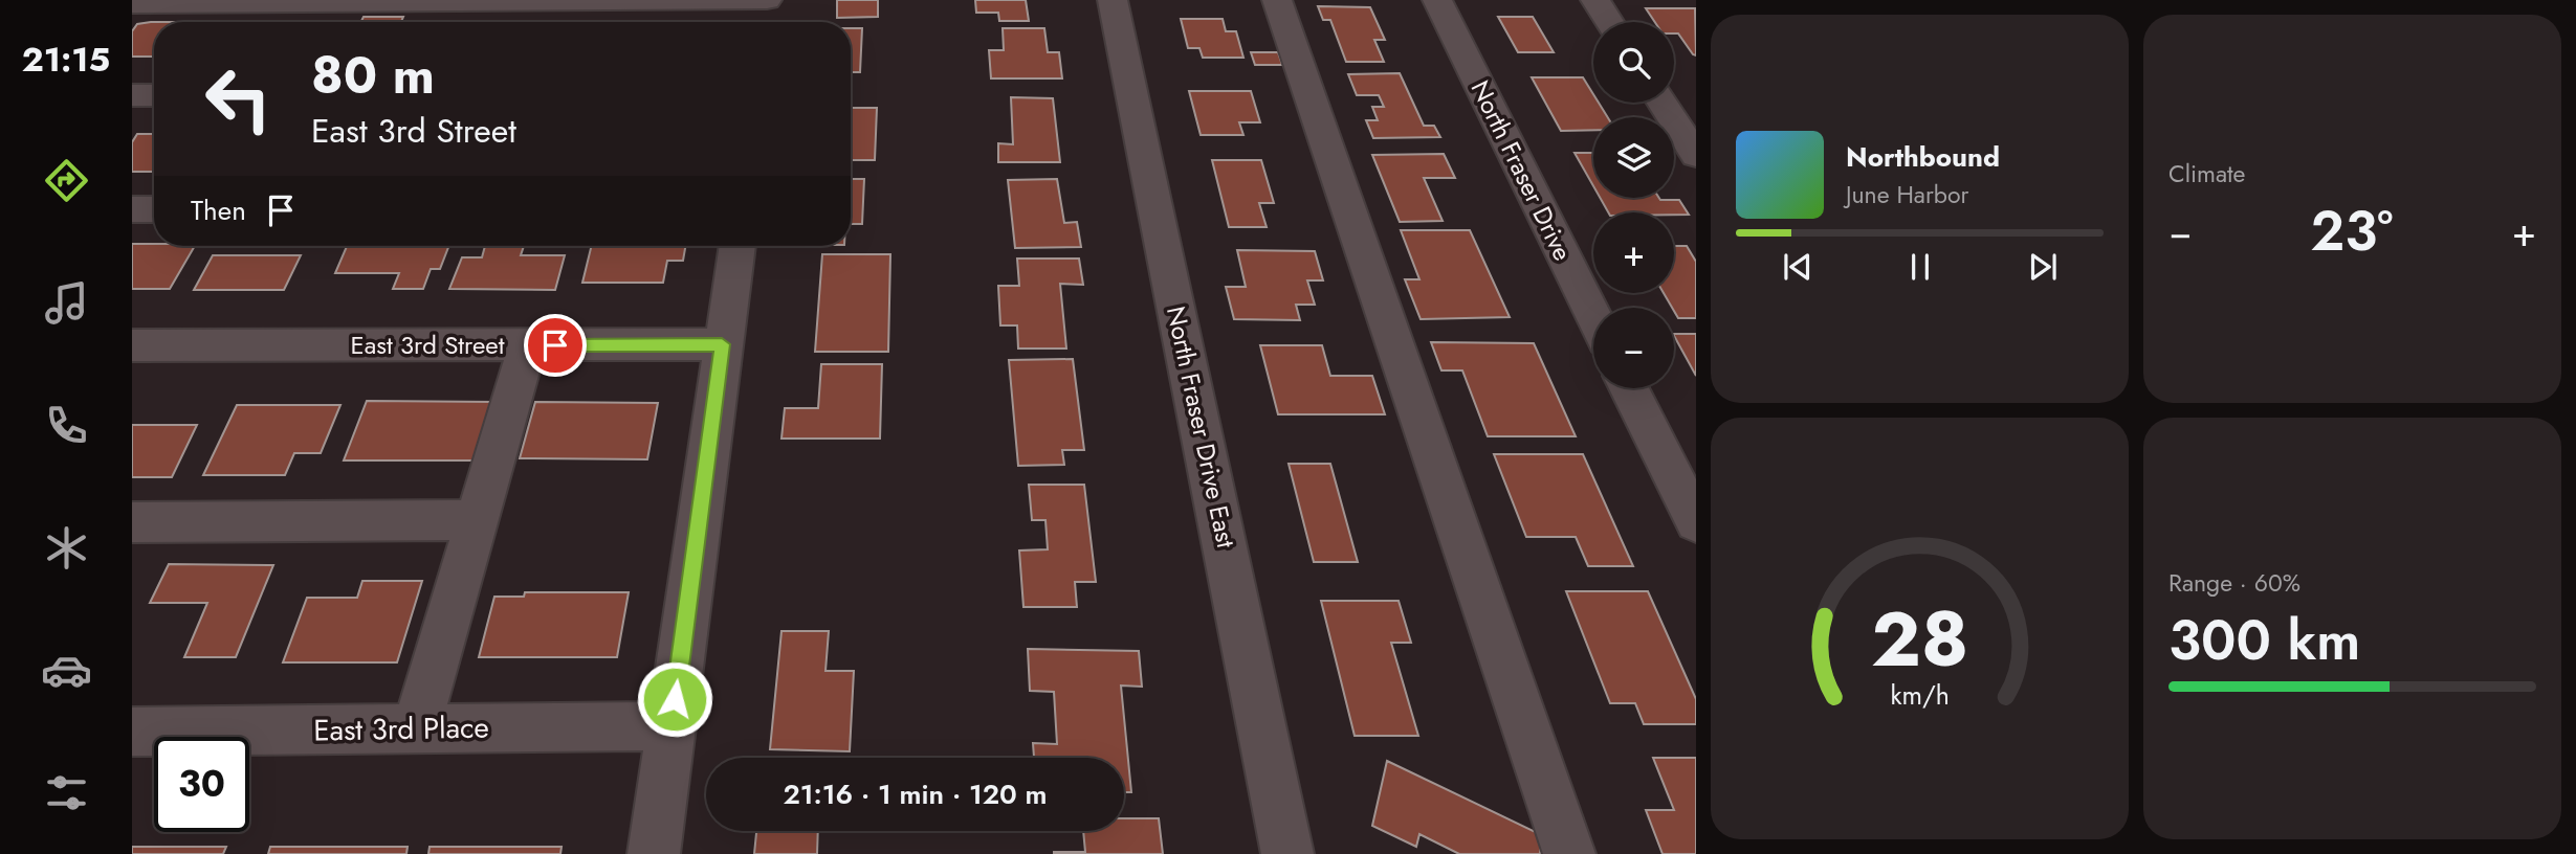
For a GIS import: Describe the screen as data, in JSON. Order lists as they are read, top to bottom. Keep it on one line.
{"streets":{"street":["North Fraser Drive","East 3rd Street","North Fraser Drive East","East 3rd Place"]},"page":{"tabs":"21:15","tile":["Climate",["Range · 60%","300 km"]],"map_buttons":["+","−"],"turn":["80 m","East 3rd Street"],"song":["Northbound","June Harbor"],"then":"Then","heat":["−","23°","+"],"limit":"30","trip":"21:16 · 1 min · 120 m","gauge":["28","km/h"]}}
